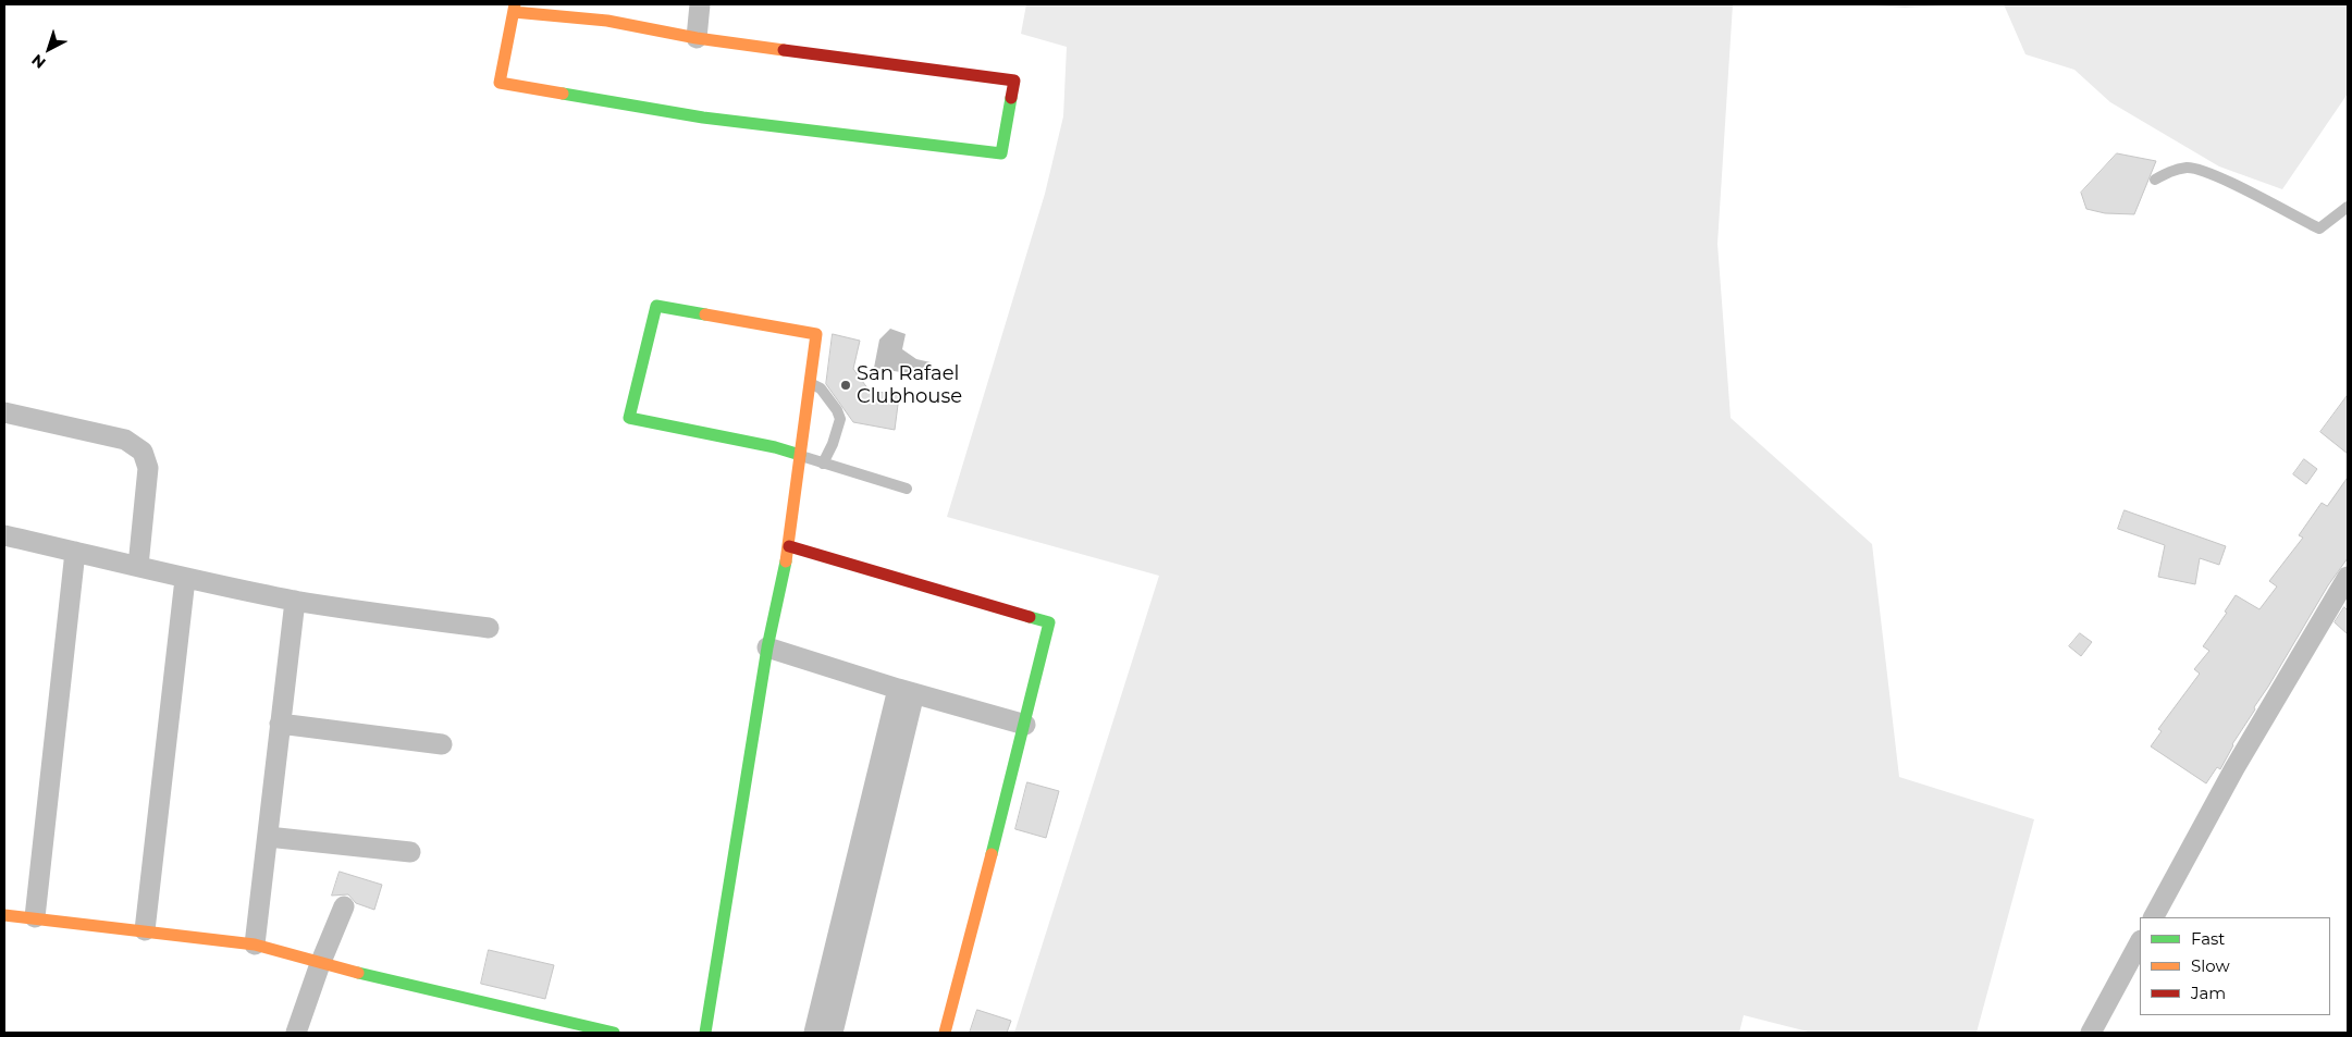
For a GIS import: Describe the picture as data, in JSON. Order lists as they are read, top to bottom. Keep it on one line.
{"places":["San Rafael Clubhouse"],"legend":["Fast","Slow","Jam"],"north":"bottom left"}
